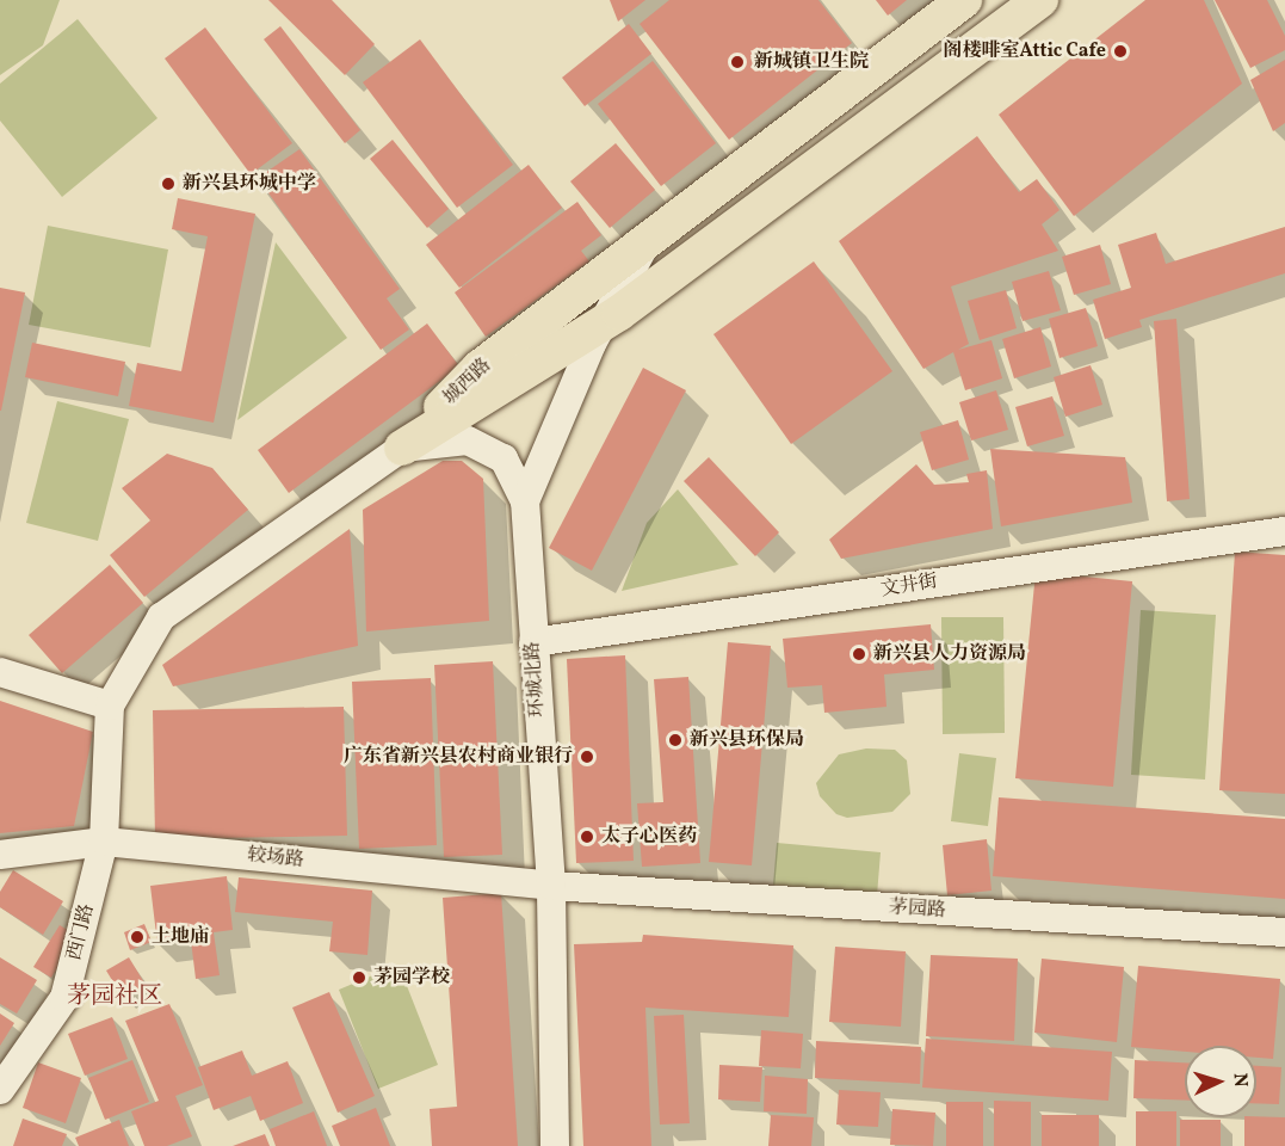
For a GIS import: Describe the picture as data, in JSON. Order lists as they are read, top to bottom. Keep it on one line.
{"streets":{"main road":["城西路"],"street":["文井街","环城北路","较场路","茅园路","西门路"]},"crossings":[["城西路","环城北路"],["城西路","较场路"],["城西路","西门路"],["文井街","环城北路"],["环城北路","较场路"],["环城北路","茅园路"],["较场路","茅园路"],["较场路","西门路"]],"districts":["茅园社区"],"places":["阁楼啡室Attic Cafe","新城镇卫生院","新兴县环城中学","新兴县人力资源局","新兴县环保局","广东省新兴县农村商业银行","太子心医药","土地庙","茅园学校"],"north":"right"}
